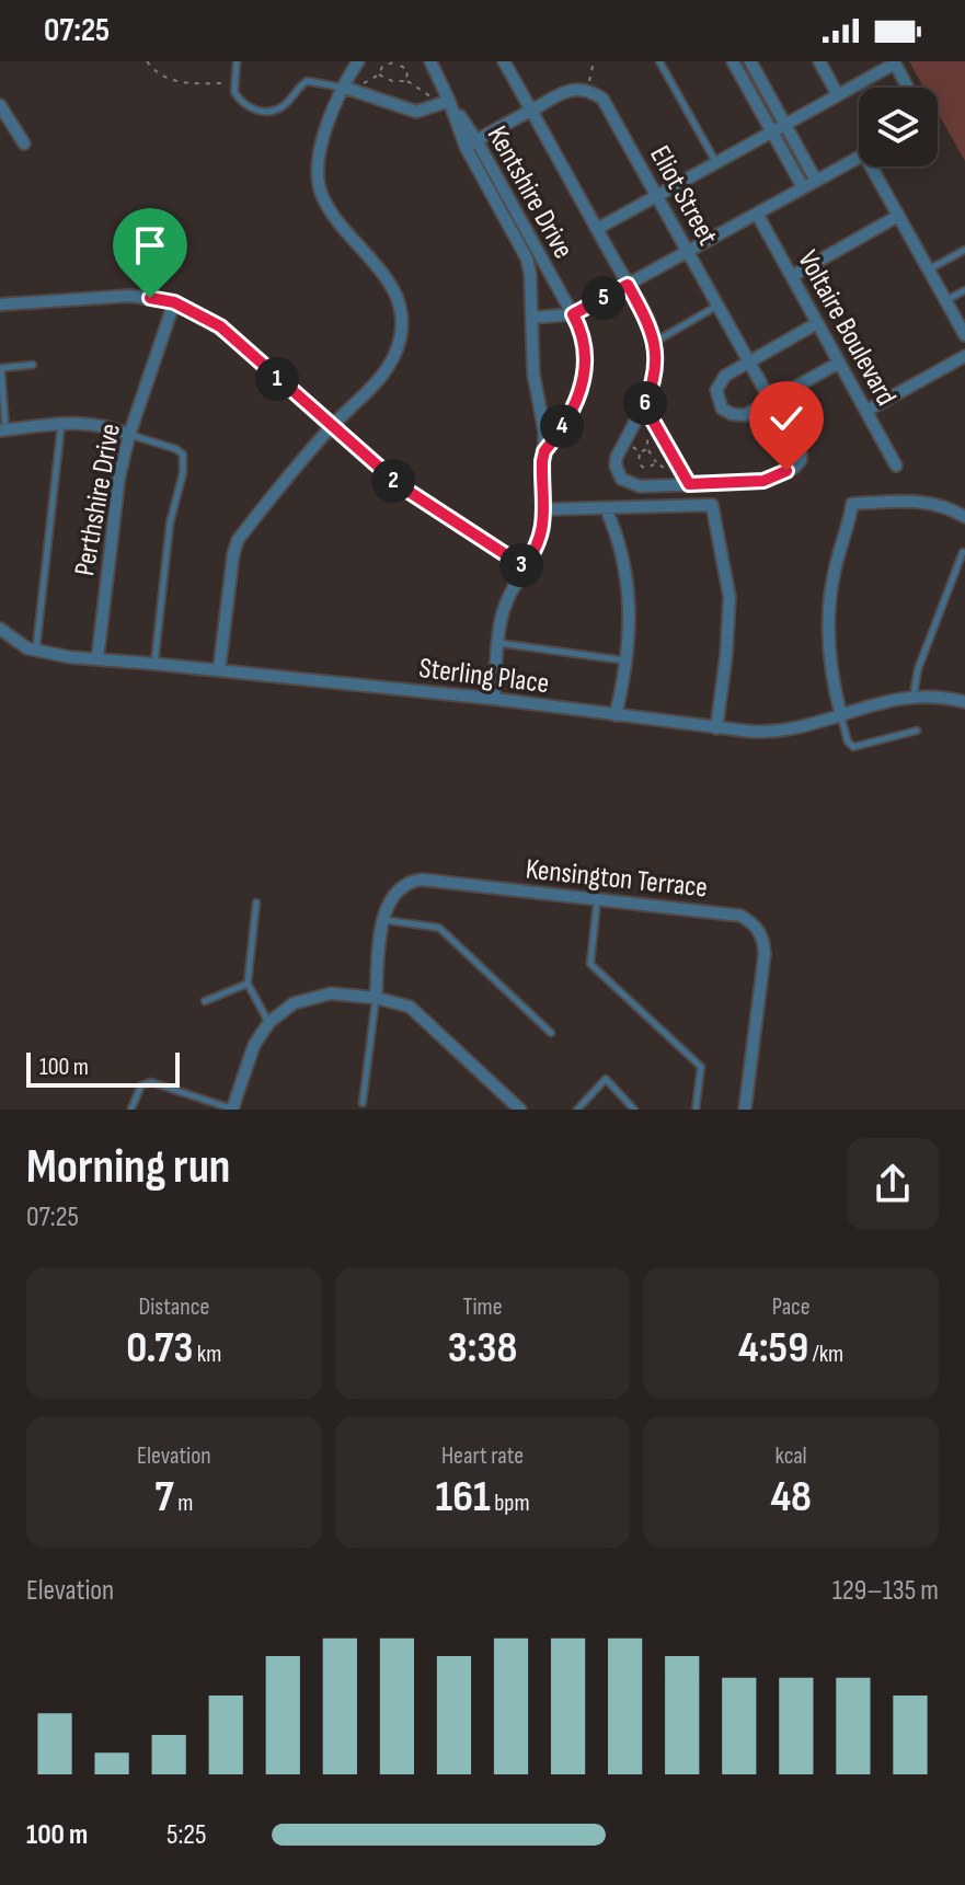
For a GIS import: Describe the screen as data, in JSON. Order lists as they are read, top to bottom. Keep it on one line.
{"streets":{"street":["Kentshire Drive","Eliot Street","Voltaire Boulevard","Perthshire Drive","Sterling Place","Kensington Terrace"]},"crossings":[["Kentshire Drive","Sterling Place"],["Perthshire Drive","Sterling Place"]],"scale_bar":"100 m","page":{"status":"07:25","pins":["5","1","6","4","2","3"],"scale":"100 m","heading":["Morning run","07:25"],"stats":[["Distance","0.73 km"],["Time","3:38"],["Pace","4:59 /km"],["Elevation","7 m"],["Heart rate","161 bpm"],["kcal","48"]],"chart":["Elevation","129–135 m"],"list":[{"name":"100 m","note":"5:25"}]}}
